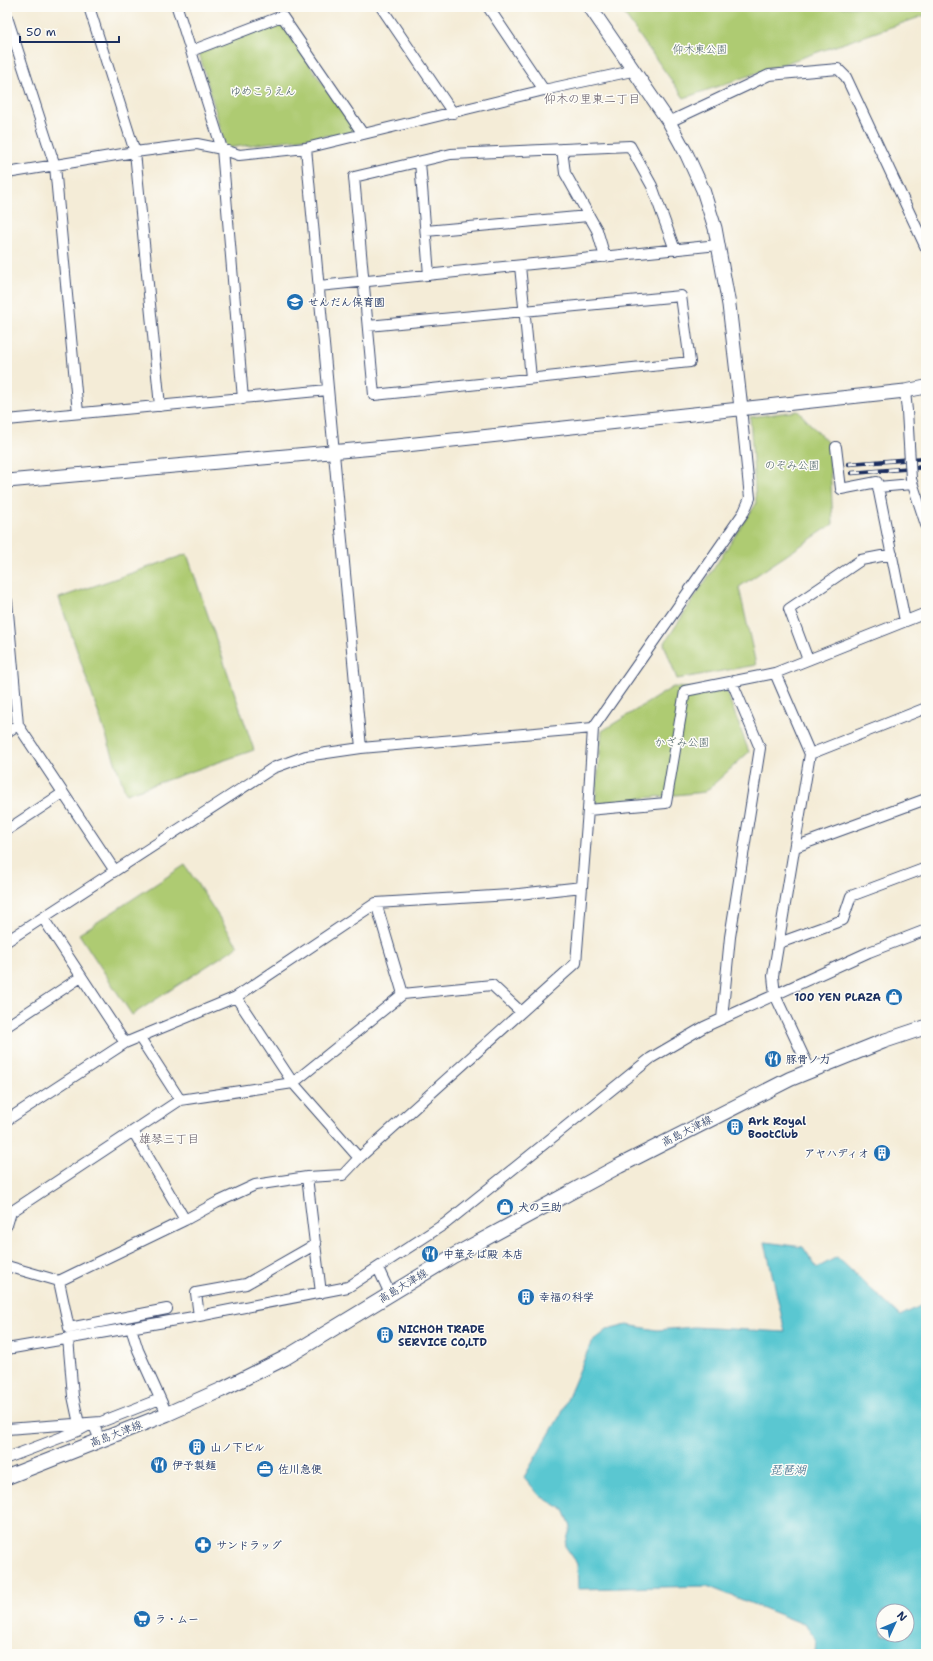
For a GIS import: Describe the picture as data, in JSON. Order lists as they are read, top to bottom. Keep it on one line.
{"streets":{"main road":["高島大津線"]},"districts":["仰木の里東二丁目","雄琴三丁目"],"water":["琵琶湖"],"parks":["仰木東公園","ゆめこうえん","のぞみ公園","かざみ公園"],"places":{"school or university":["せんだん保育園"],"shop":["100 YEN PLAZA","犬の三助"],"restaurant":["豚骨ノ力","中華そば殿 本店","伊予製麺"],"building":["Ark Royal BootClub","アヤハディオ","幸福の科学","NICHOH TRADE SERVICE CO,LTD","山ノ下ビル"],"office":["佐川急便"],"pharmacy":["サンドラッグ"],"supermarket":["ラ・ムー"]},"scale_bar":"50 m","north":"top right"}
